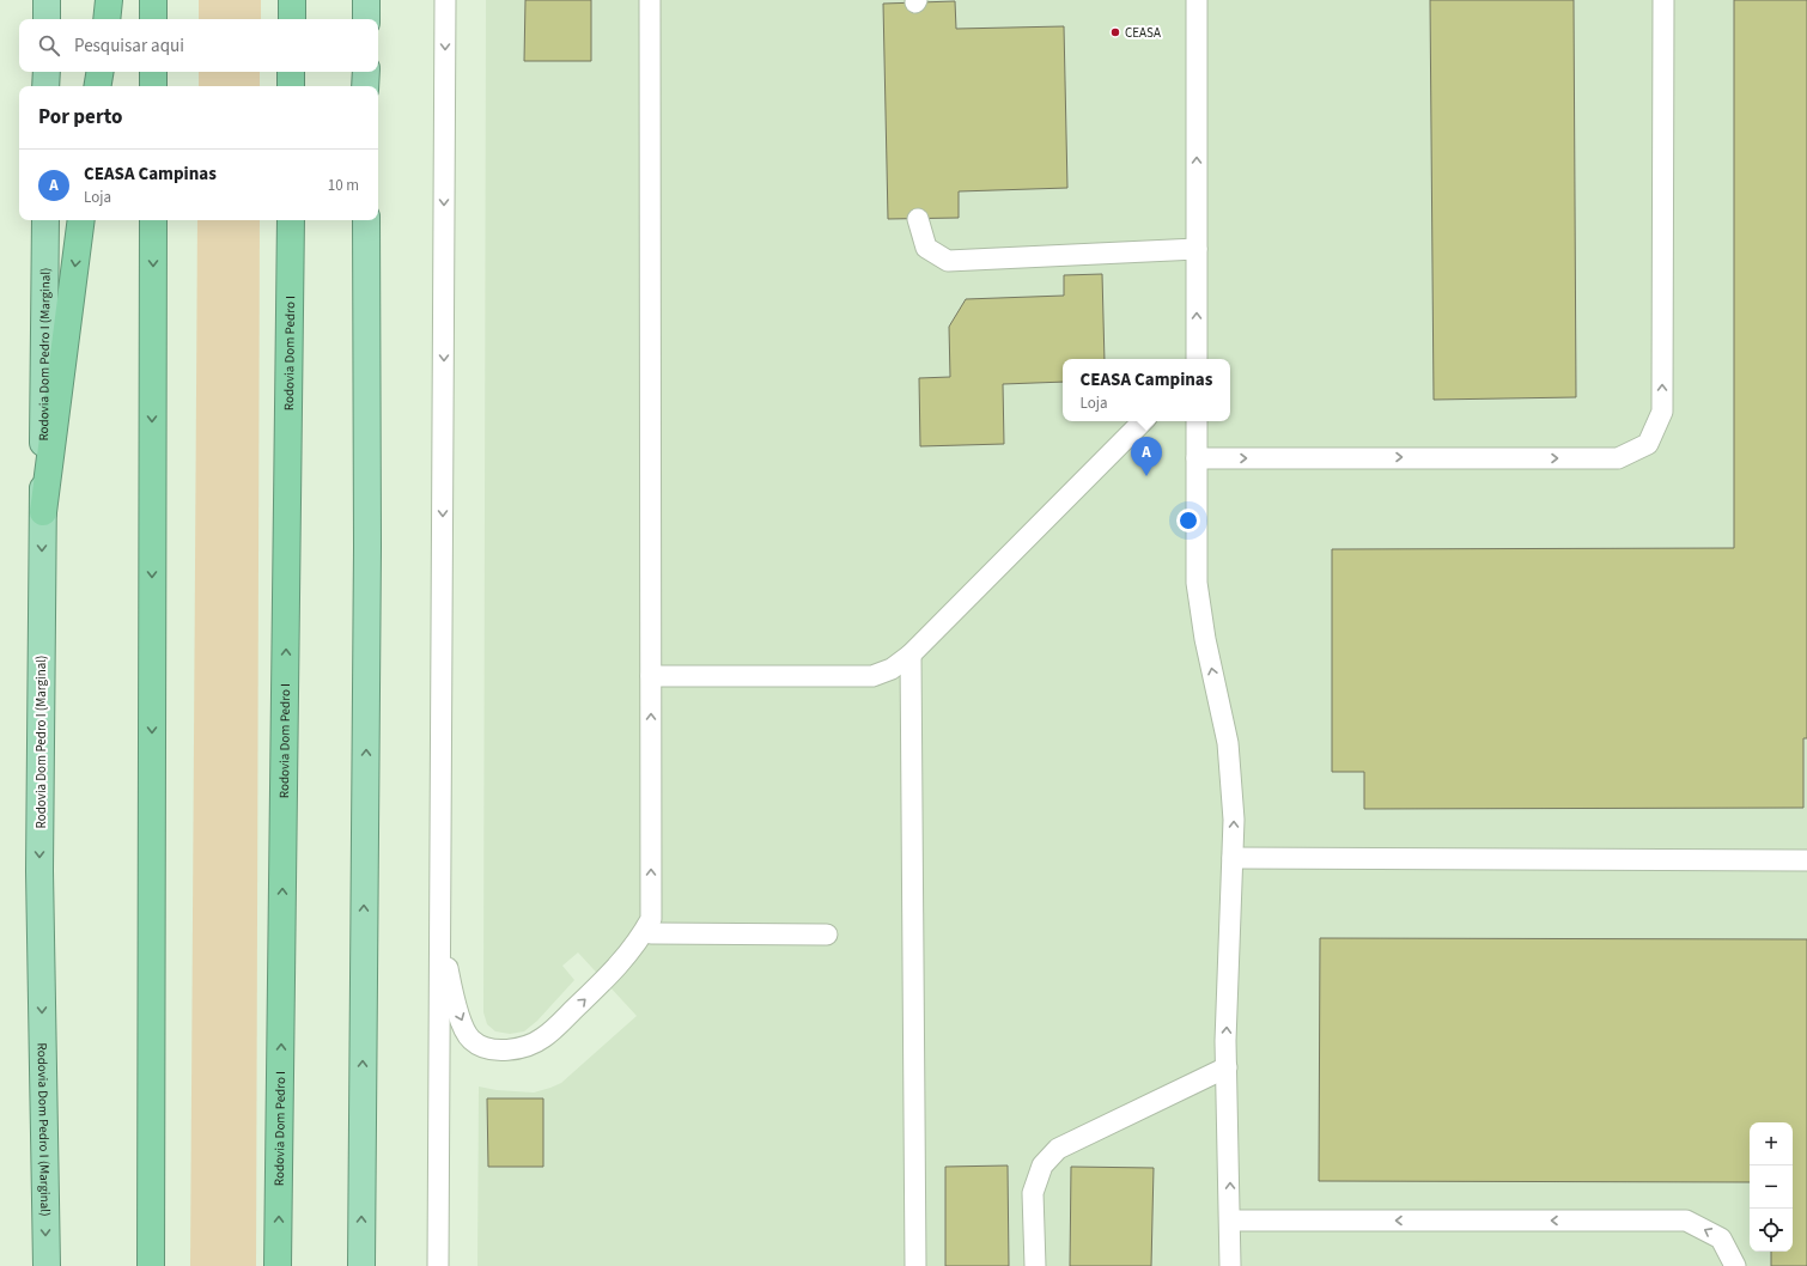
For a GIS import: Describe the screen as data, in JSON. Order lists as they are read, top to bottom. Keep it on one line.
{"streets":{"highway":["Rodovia Dom Pedro I (Marginal)","Rodovia Dom Pedro I"]},"places":["CEASA"],"page":{"search":"Pesquisar aqui","heading":"Por perto","list":[{"mark":"A","name":"CEASA Campinas","note":"Loja","value":"10 m"}],"popup":["CEASA Campinas","Loja"],"pins":"A","map_buttons":["+","−"]}}
